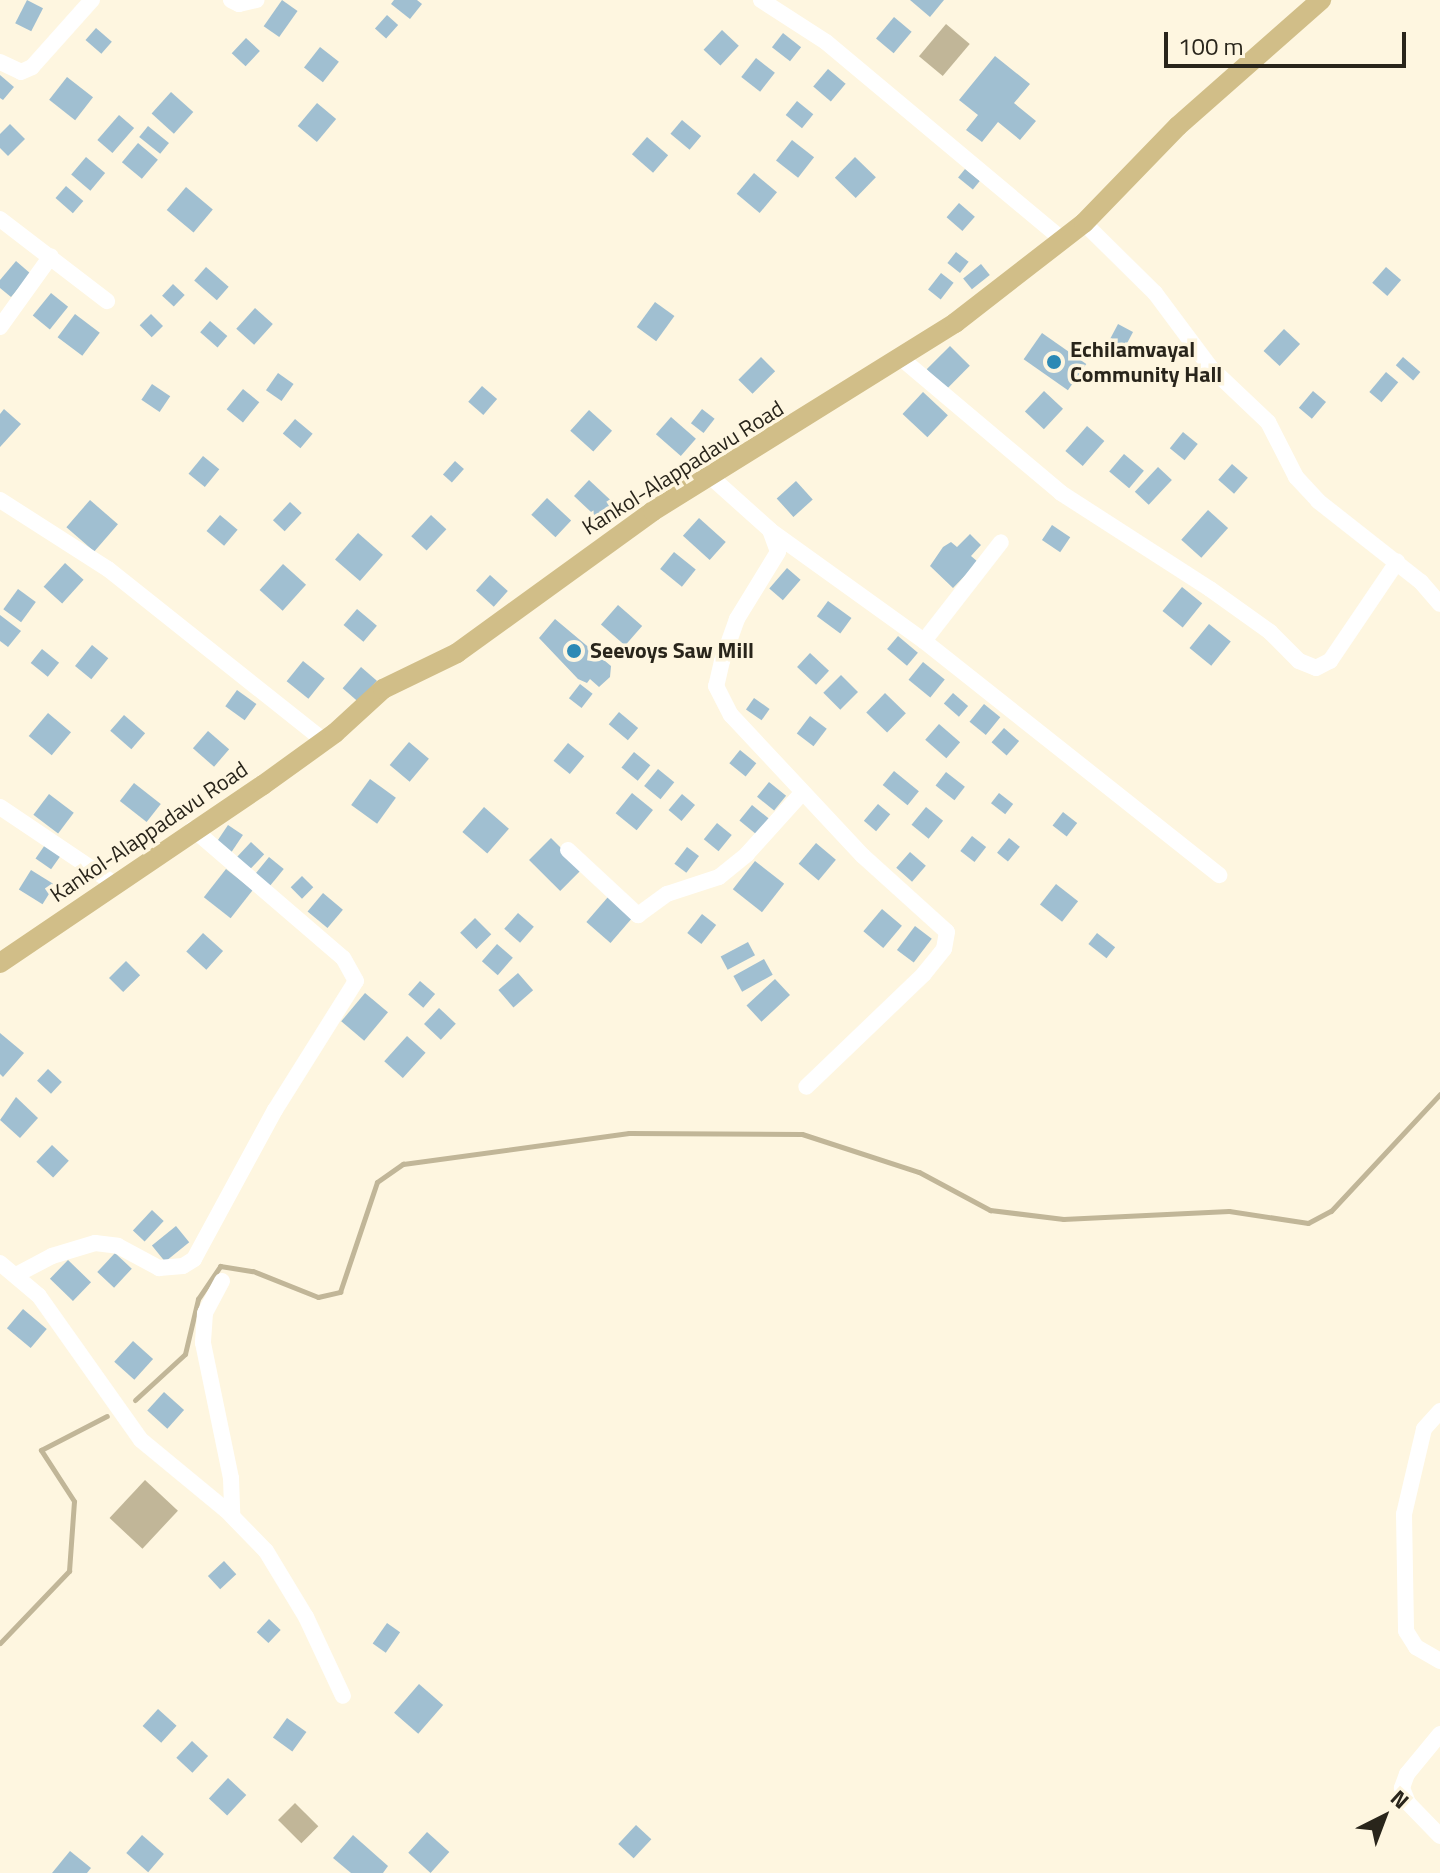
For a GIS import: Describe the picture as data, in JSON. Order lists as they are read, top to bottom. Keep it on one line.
{"streets":{"main road":["Kankol-Alappadavu Road"]},"places":["Echilamvayal Community Hall","Seevoys Saw Mill"],"scale_bar":"100 m","north":"top right"}
